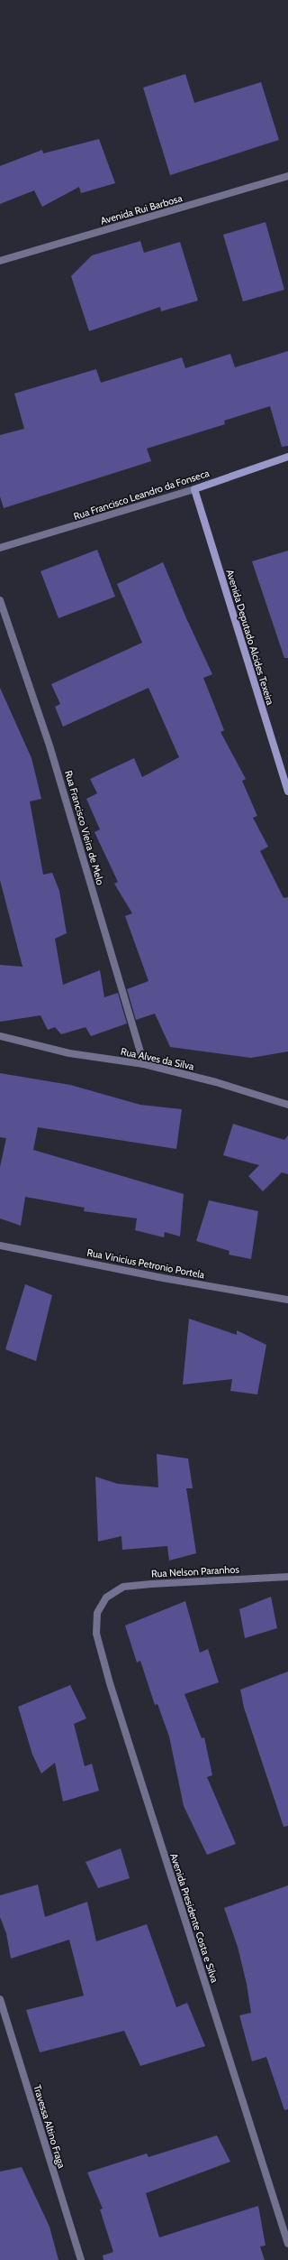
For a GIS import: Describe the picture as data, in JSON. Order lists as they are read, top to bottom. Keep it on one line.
{"streets":{"main road":["Rua Francisco Leandro da Fonseca","Avenida Deputado Alcides Texeira"],"street":["Avenida Rui Barbosa","Rua Francisco Vieira de Melo","Rua Alves da Silva","Rua Vinicius Petronio Portela","Rua Nelson Paranhos","Avenida Presidente Costa e Silva","Travessa Altino Fraga"]},"crossings":[["Rua Francisco Leandro da Fonseca","Avenida Deputado Alcides Texeira"],["Rua Francisco Vieira de Melo","Rua Alves da Silva"],["Rua Nelson Paranhos","Avenida Presidente Costa e Silva"]]}
